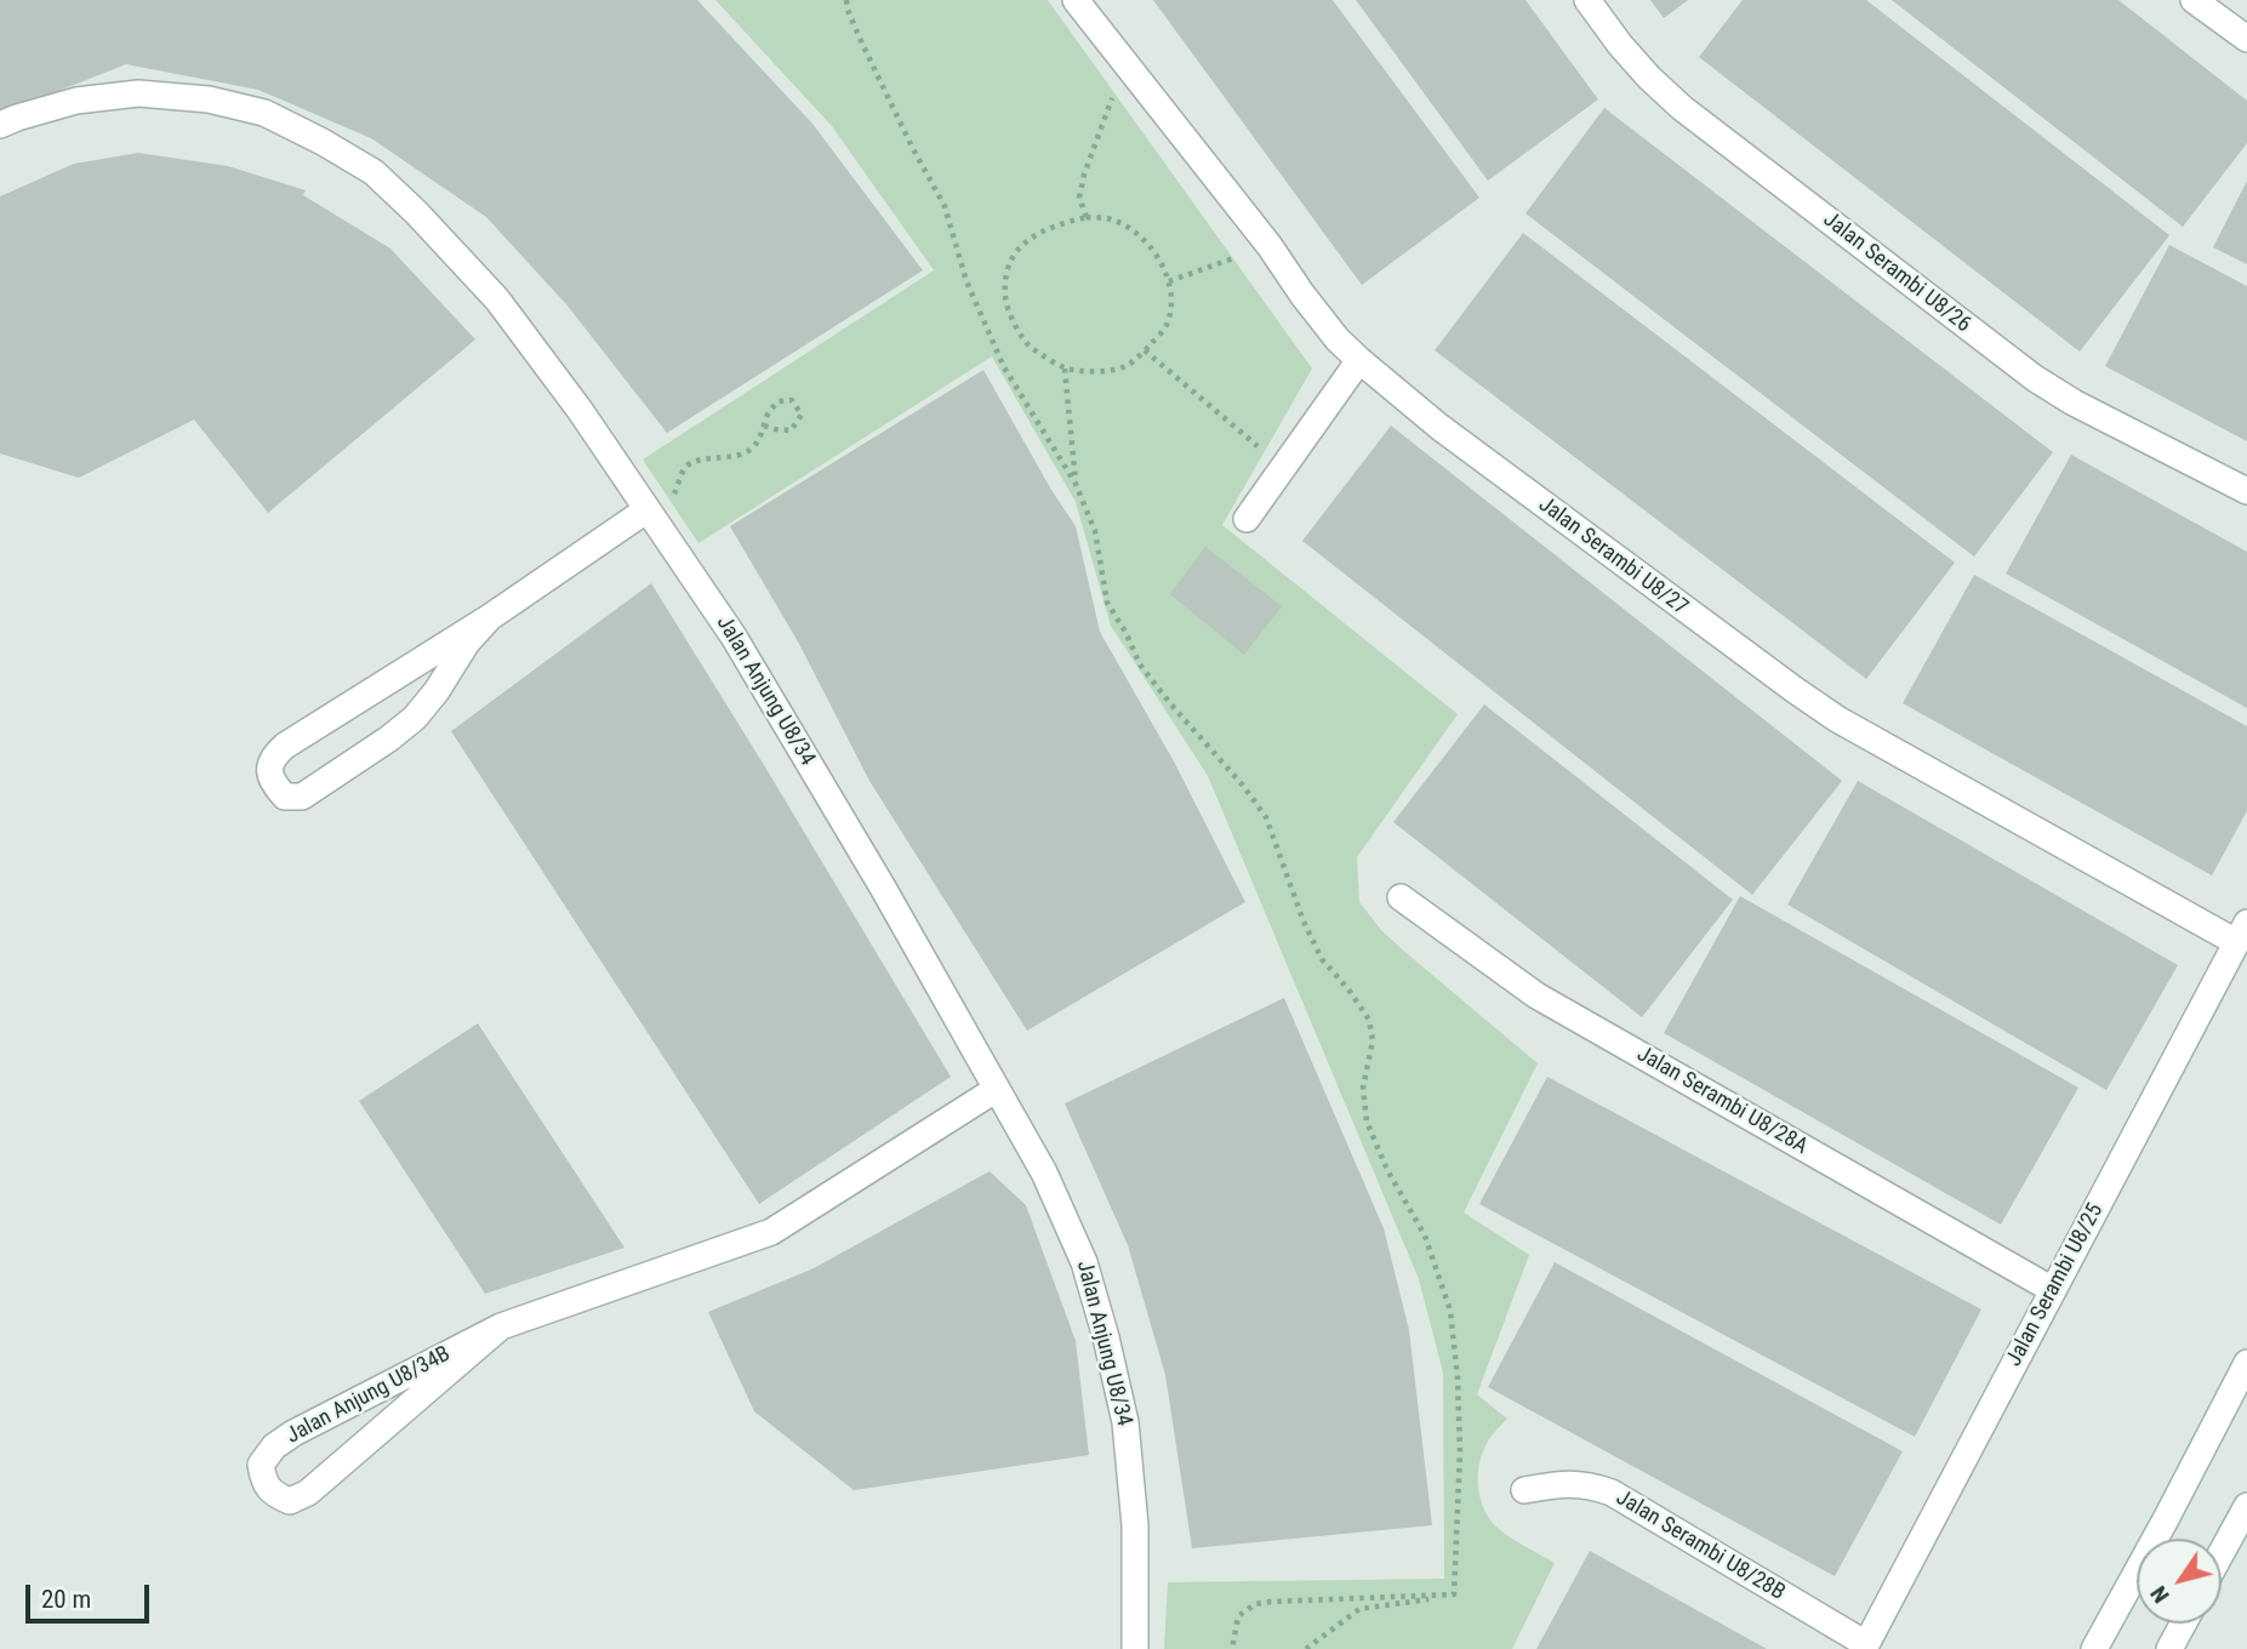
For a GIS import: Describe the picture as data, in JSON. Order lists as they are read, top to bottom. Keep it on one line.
{"streets":{"street":["Jalan Serambi U8/26","Jalan Serambi U8/27","Jalan Anjung U8/34","Jalan Serambi U8/28A","Jalan Serambi U8/25","Jalan Anjung U8/34B","Jalan Serambi U8/28B"]},"crossings":[["Jalan Serambi U8/27","Jalan Serambi U8/25"],["Jalan Anjung U8/34","Jalan Anjung U8/34B"],["Jalan Serambi U8/28A","Jalan Serambi U8/25"],["Jalan Serambi U8/25","Jalan Serambi U8/28B"]],"scale_bar":"20 m","north":"bottom left"}
